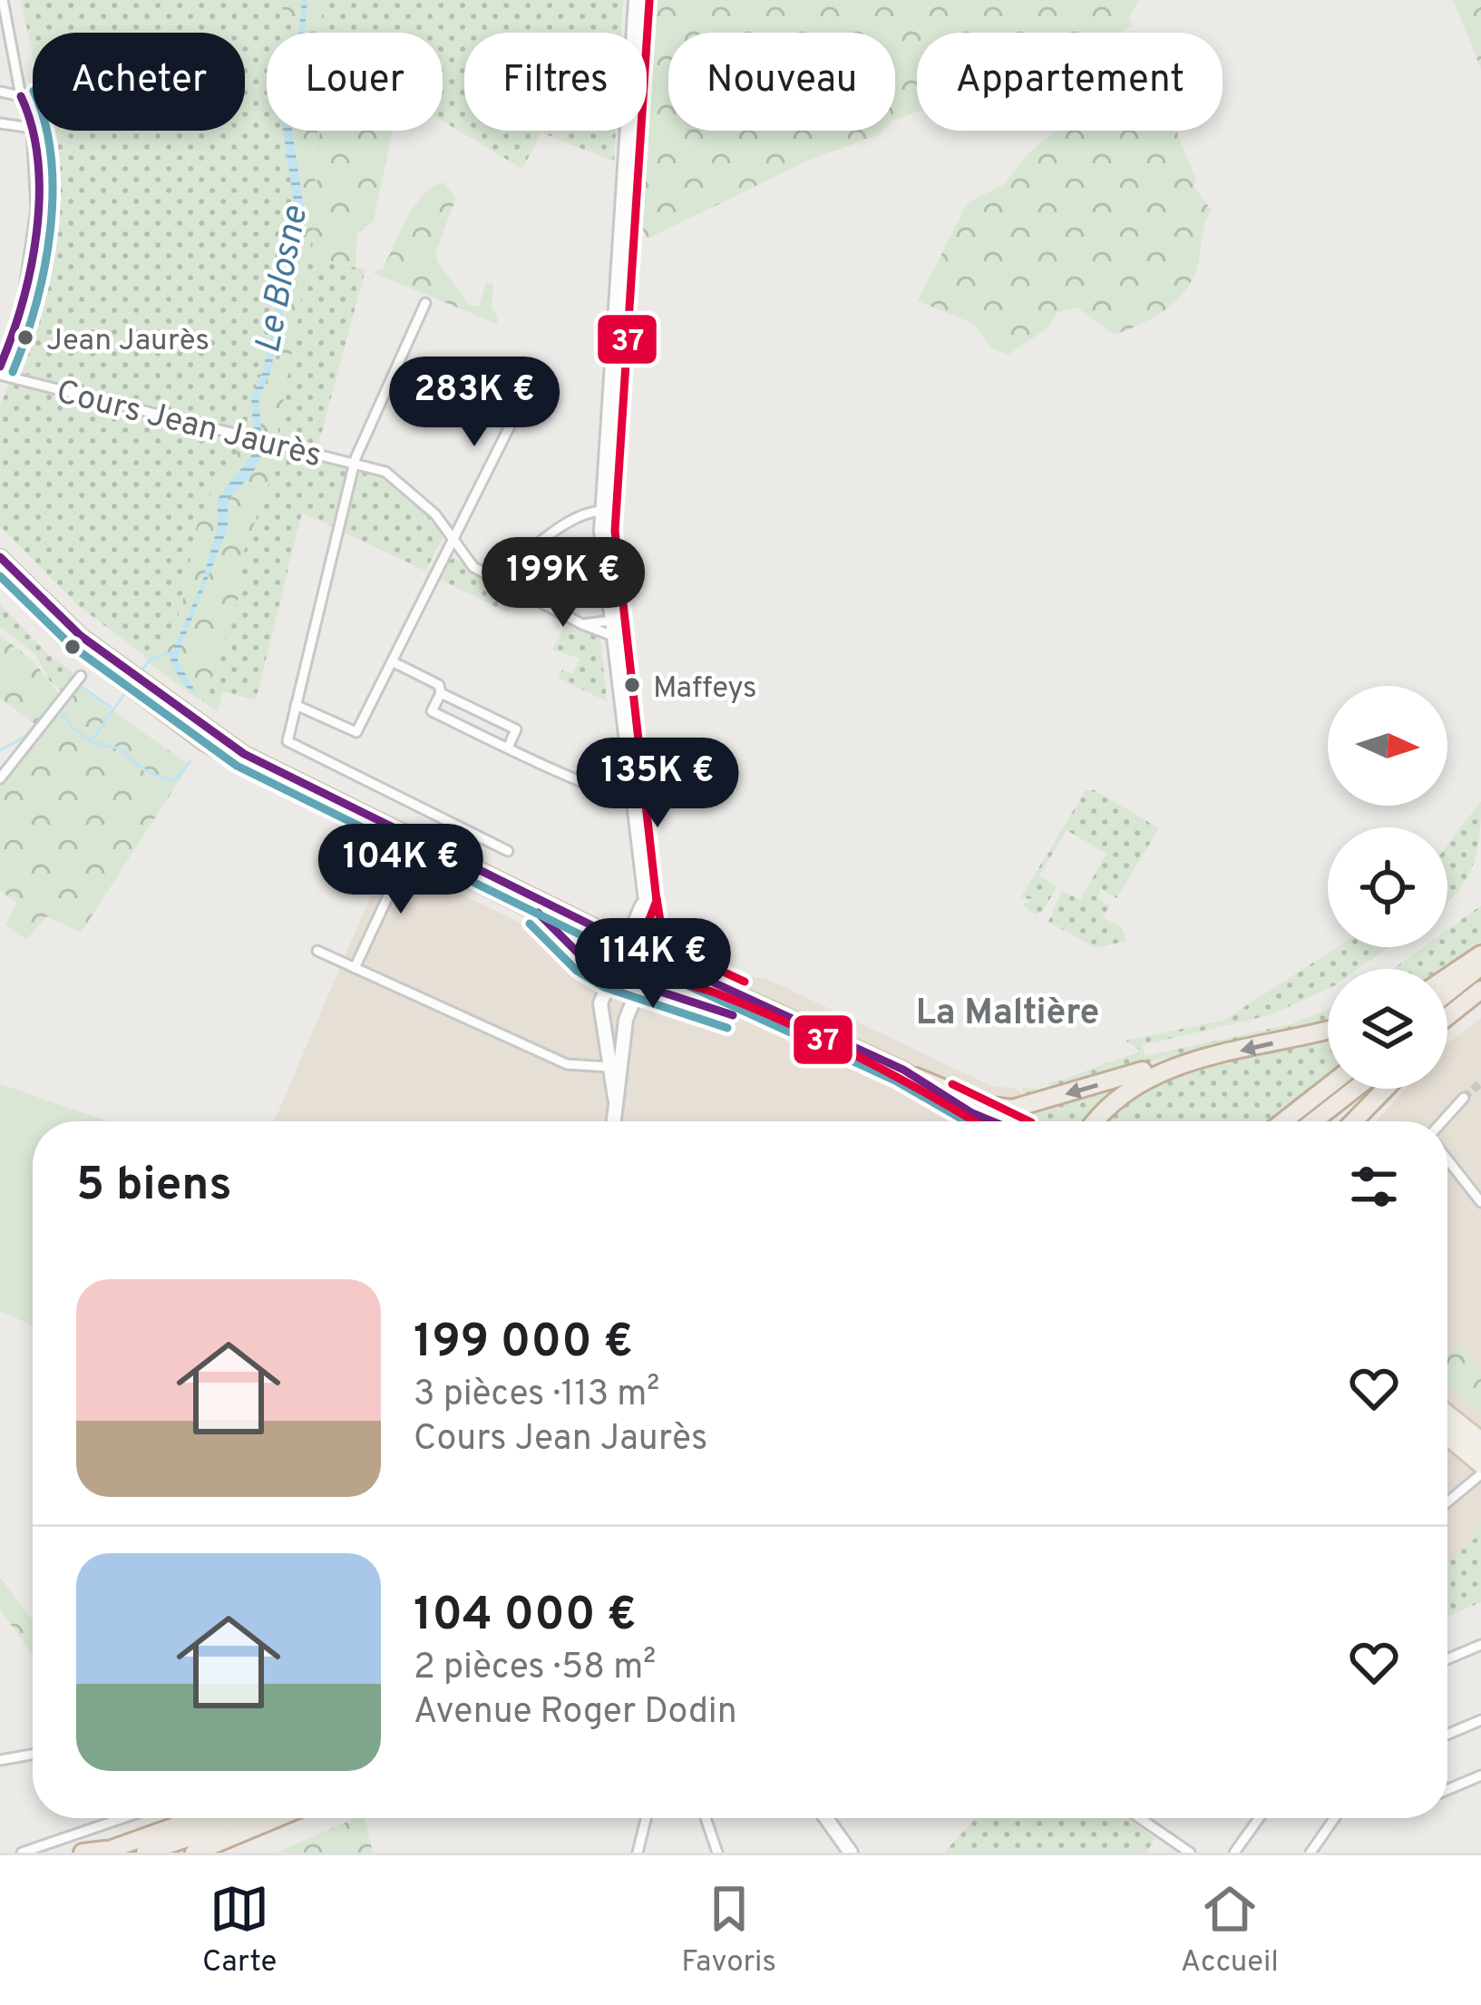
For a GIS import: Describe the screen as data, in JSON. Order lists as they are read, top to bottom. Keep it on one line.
{"streets":{"street":["Cours Jean Jaurès"]},"districts":["La Maltière"],"water":["Le Blosne"],"places":["Jean Jaurès","Maffeys"],"lines":["transit line 37"],"north":"right","page":{"chip":["Acheter","Louer","Filtres","Nouveau","Appartement"],"price":["283K €","199K €","135K €","104K €","114K €"],"heading":"5 biens","list":[{"name":"199 000 €","note":"3 pièces · 113 m² · Cours Jean Jaurès"},{"name":"104 000 €","note":"2 pièces · 58 m² · Avenue Roger Dodin"}],"tabs":["Carte","Favoris","Accueil"]}}
